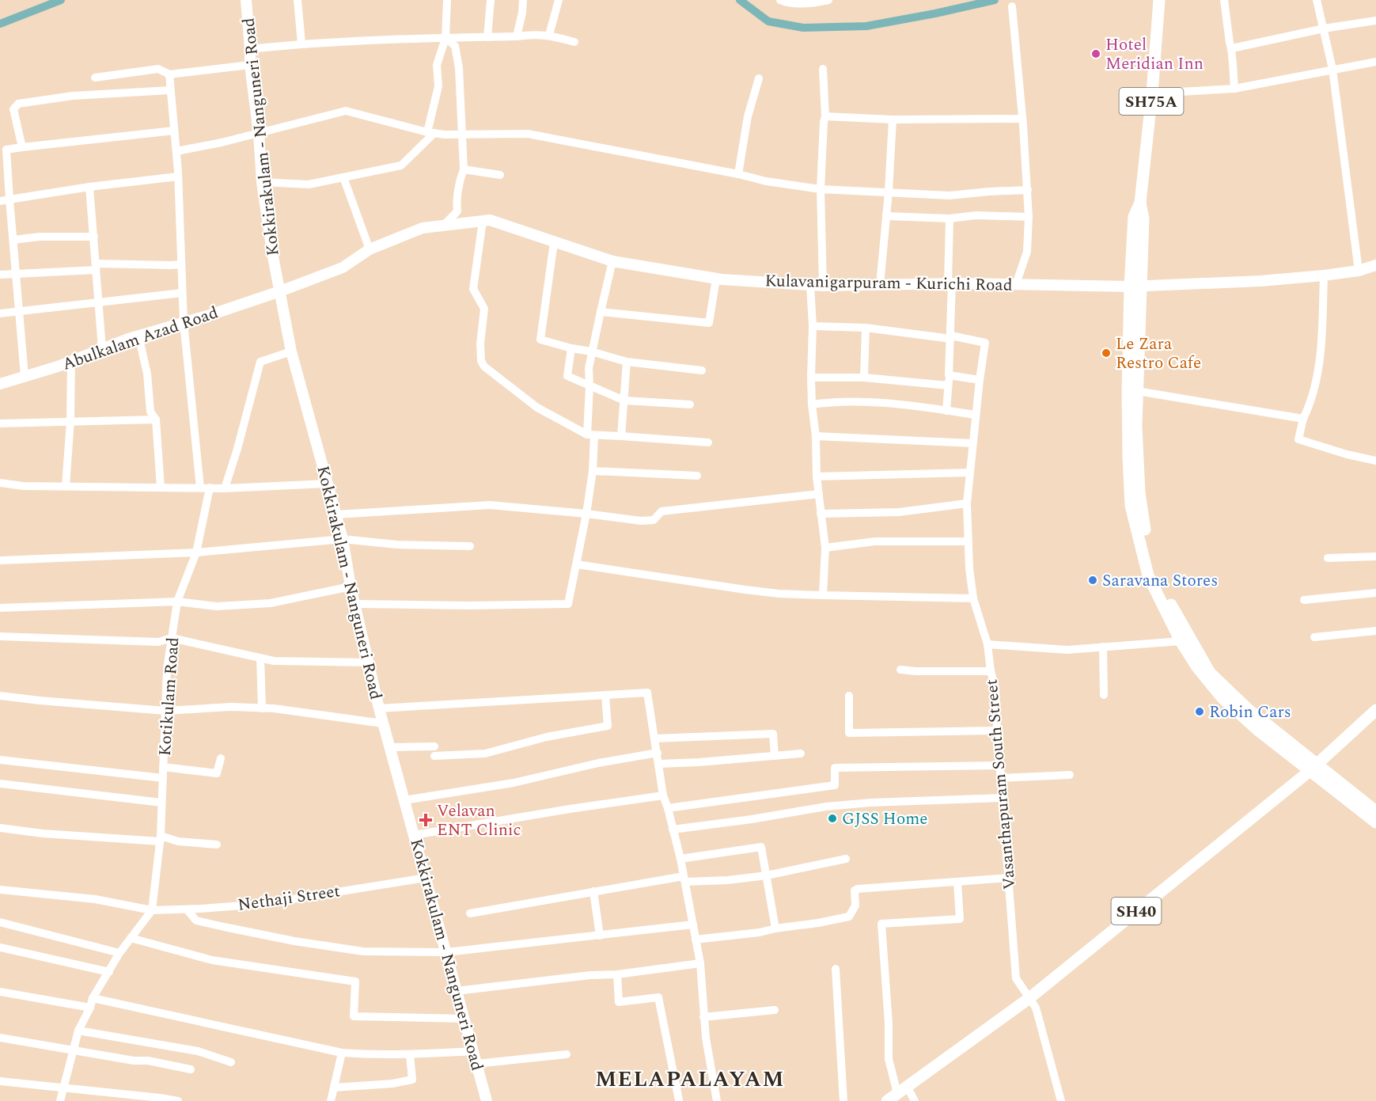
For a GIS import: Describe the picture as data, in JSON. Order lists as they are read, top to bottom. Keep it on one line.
{"streets":{"main road":["SH75A","Kokkirakulam - Nanguneri Road","Kulavanigarpuram - Kurichi Road","Abulkalam Azad Road","SH40"],"street":["Kotikulam Road","Vasanthapuram South Street","Nethaji Street"]},"crossings":[["SH75A","Kulavanigarpuram - Kurichi Road"],["SH75A","SH40"],["Kokkirakulam - Nanguneri Road","Kulavanigarpuram - Kurichi Road"],["Kokkirakulam - Nanguneri Road","Abulkalam Azad Road"],["Kokkirakulam - Nanguneri Road","Nethaji Street"],["Kulavanigarpuram - Kurichi Road","Abulkalam Azad Road"],["Kotikulam Road","Nethaji Street"],["Vasanthapuram South Street","SH40"]],"districts":["MELAPALAYAM"],"places":{"other":["Hotel Meridian Inn","Le Zara Restro Cafe","Saravana Stores","Robin Cars","GJSS Home"],"health":["Velavan ENT Clinic"]}}
